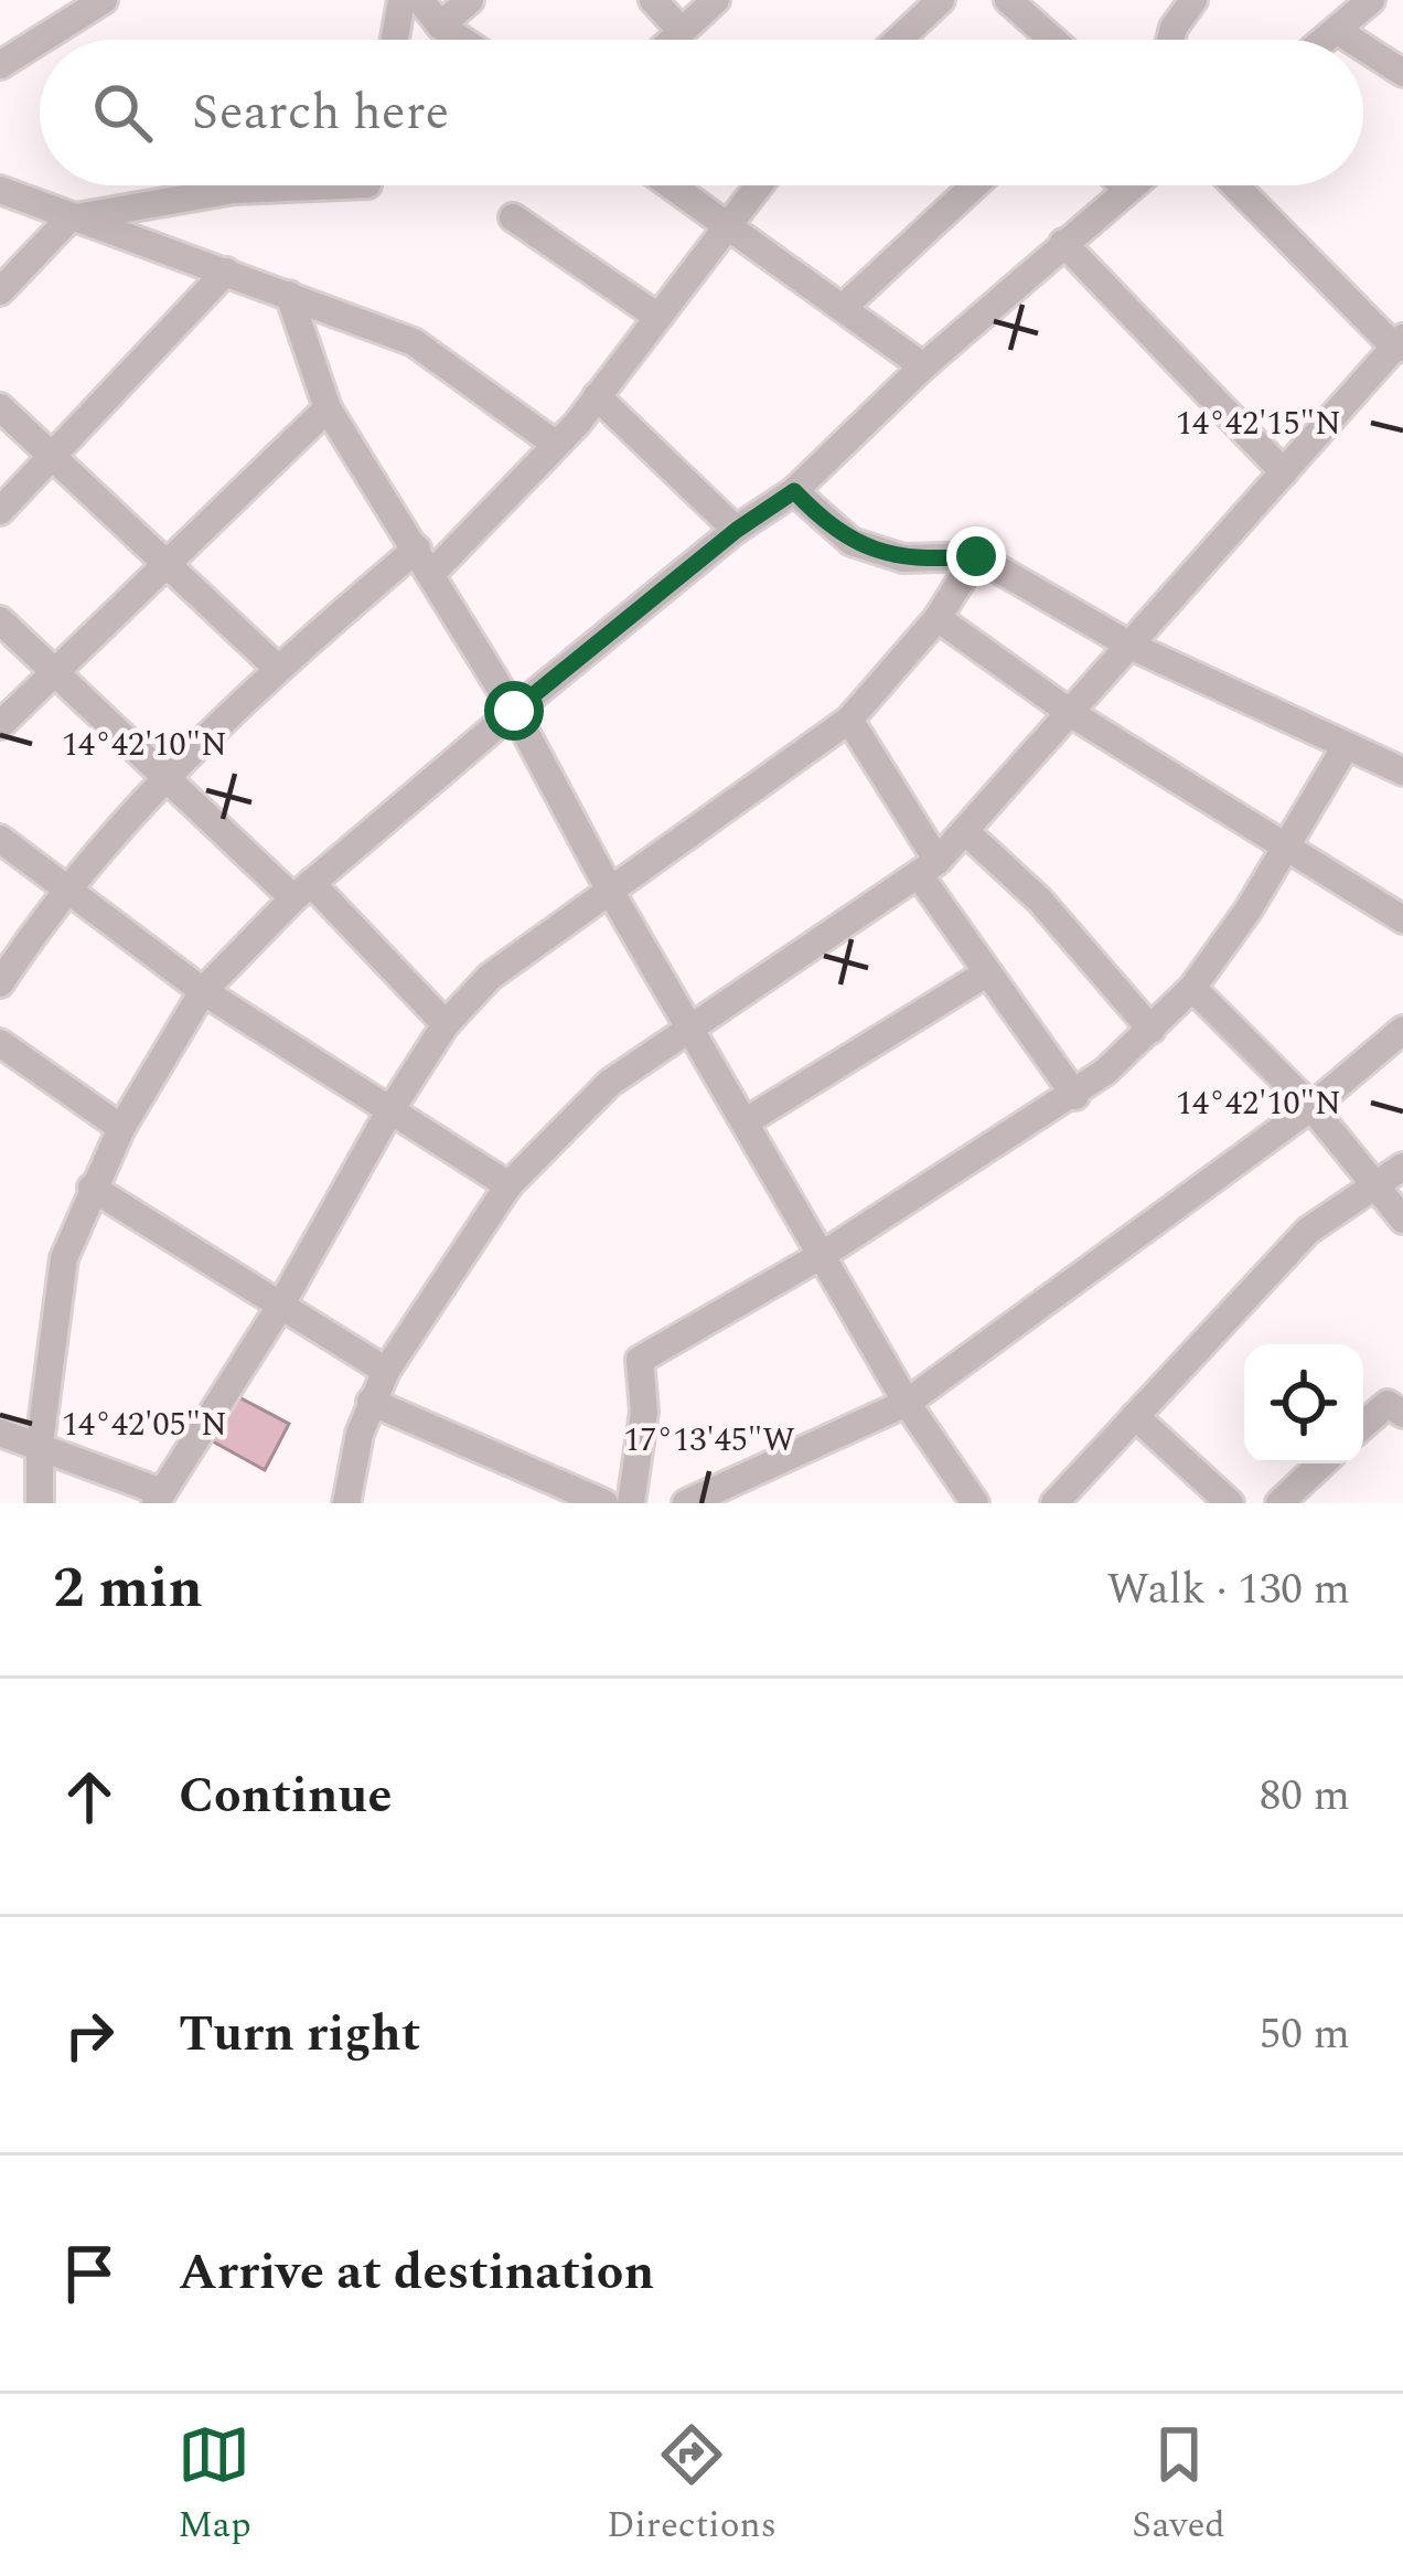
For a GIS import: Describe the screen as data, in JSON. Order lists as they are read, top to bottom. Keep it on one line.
{"page":{"search":"Search here","heading":["2 min","Walk · 130 m"],"list":[["Continue","80 m"],["Turn right","50 m"],"Arrive at destination"],"nav":["Map","Directions","Saved"]},"coordinates":["14°42'15\"N","14°42'10\"N","14°42'05\"N","17°13'45\"W"]}
